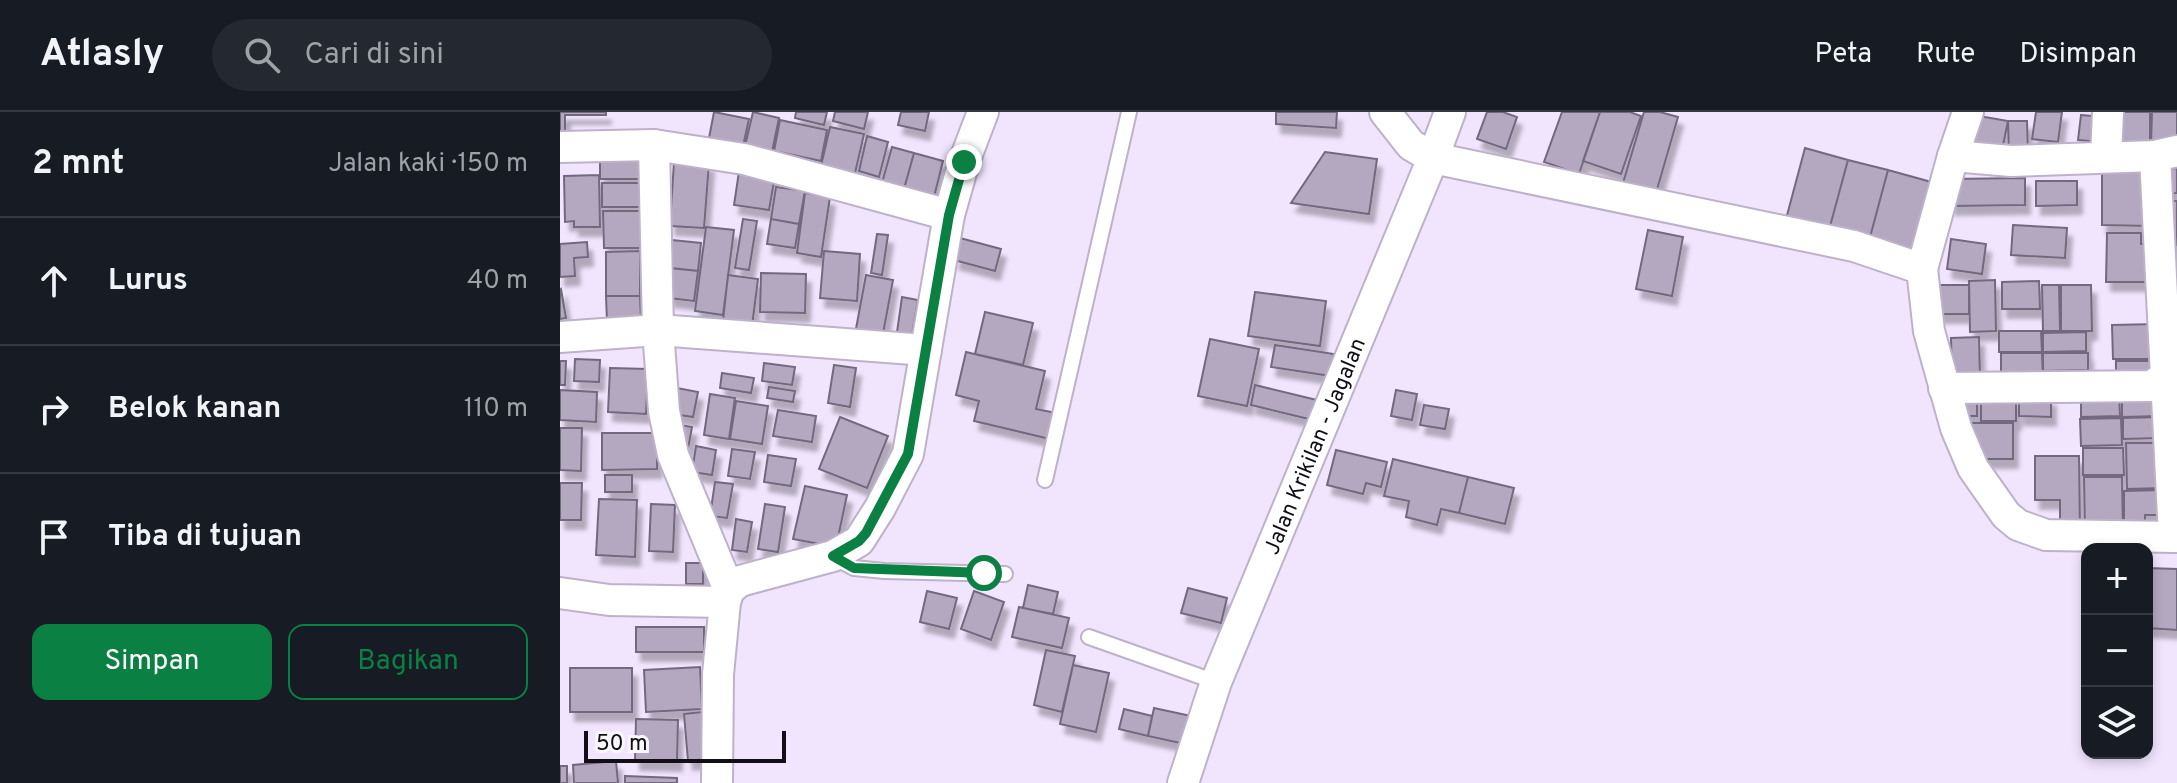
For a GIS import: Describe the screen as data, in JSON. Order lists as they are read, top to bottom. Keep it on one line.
{"streets":{"street":["Jalan Krikilan - Jagalan"]},"scale_bar":"50 m","page":{"header":"Atlasly","search":"Cari di sini","nav":["Peta","Rute","Disimpan"],"heading":["2 mnt","Jalan kaki · 150 m"],"list":[["Lurus","40 m"],["Belok kanan","110 m"],"Tiba di tujuan"],"map_buttons":["+","−"],"buttons":["Simpan","Bagikan"],"scale":"50 m"}}
